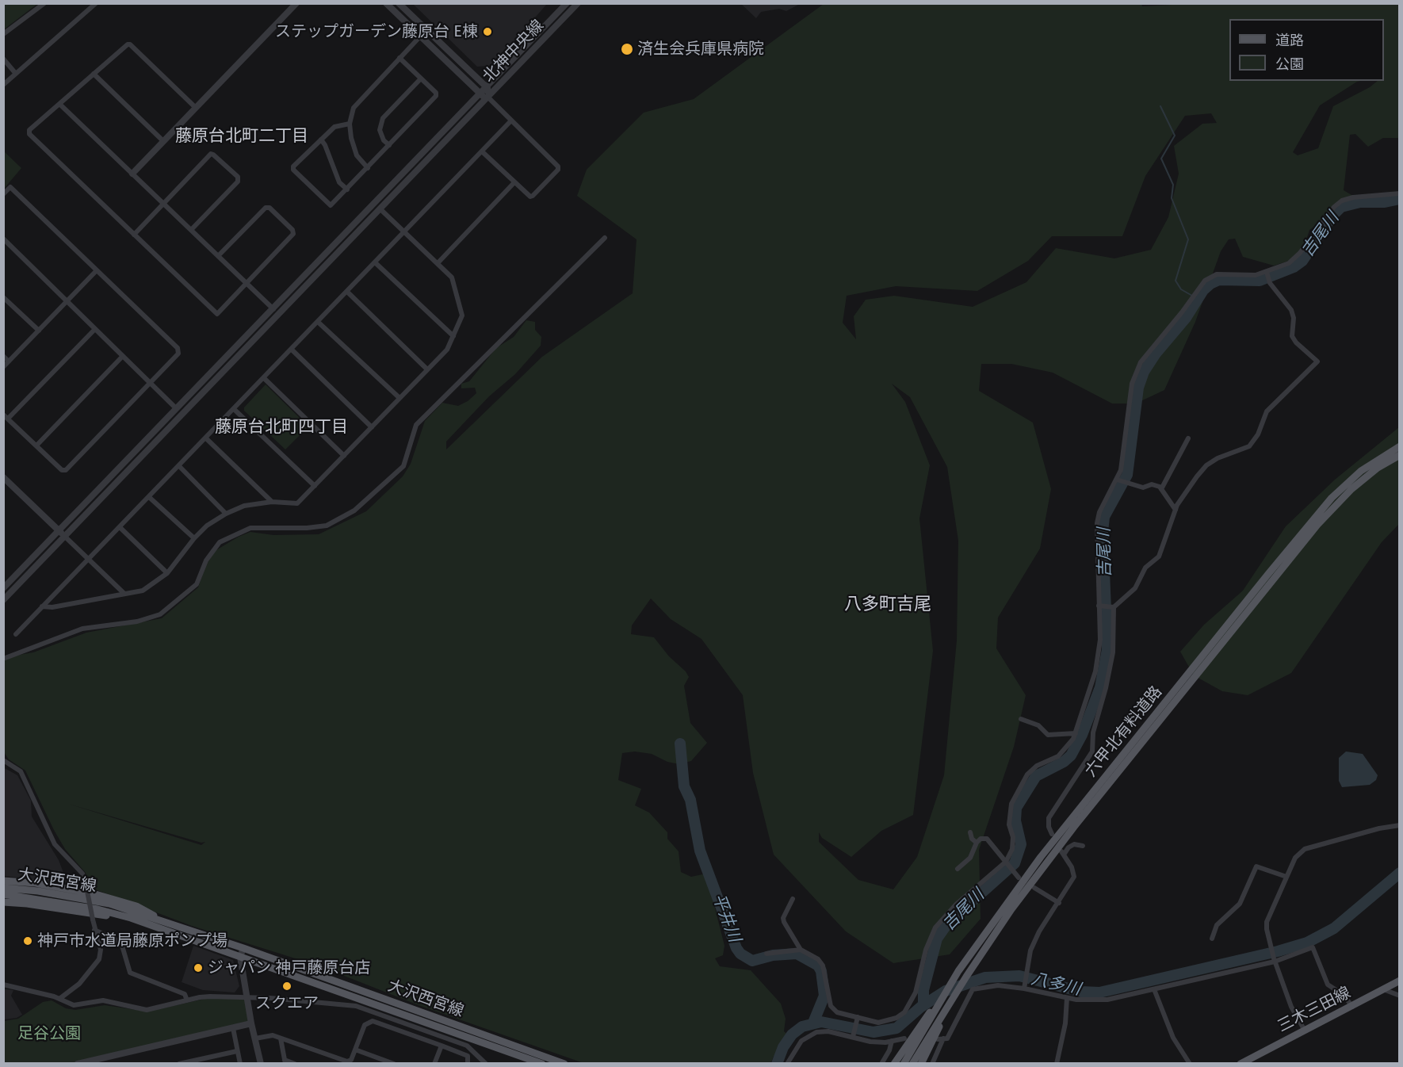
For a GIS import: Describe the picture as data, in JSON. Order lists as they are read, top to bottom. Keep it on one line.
{"streets":{"main road":["六甲北有料道路","大沢西宮線","三木三田線"],"street":["北神中央線"]},"districts":["藤原台北町二丁目","藤原台北町四丁目","八多町吉尾"],"water":["吉尾川","平井川","八多川"],"parks":["足谷公園"],"places":["ステップガーデン藤原台 E棟","済生会兵庫県病院","神戸市水道局藤原ポンプ場","ジャパン 神戸藤原台店","スクエア"],"legend":["道路","公園"]}
